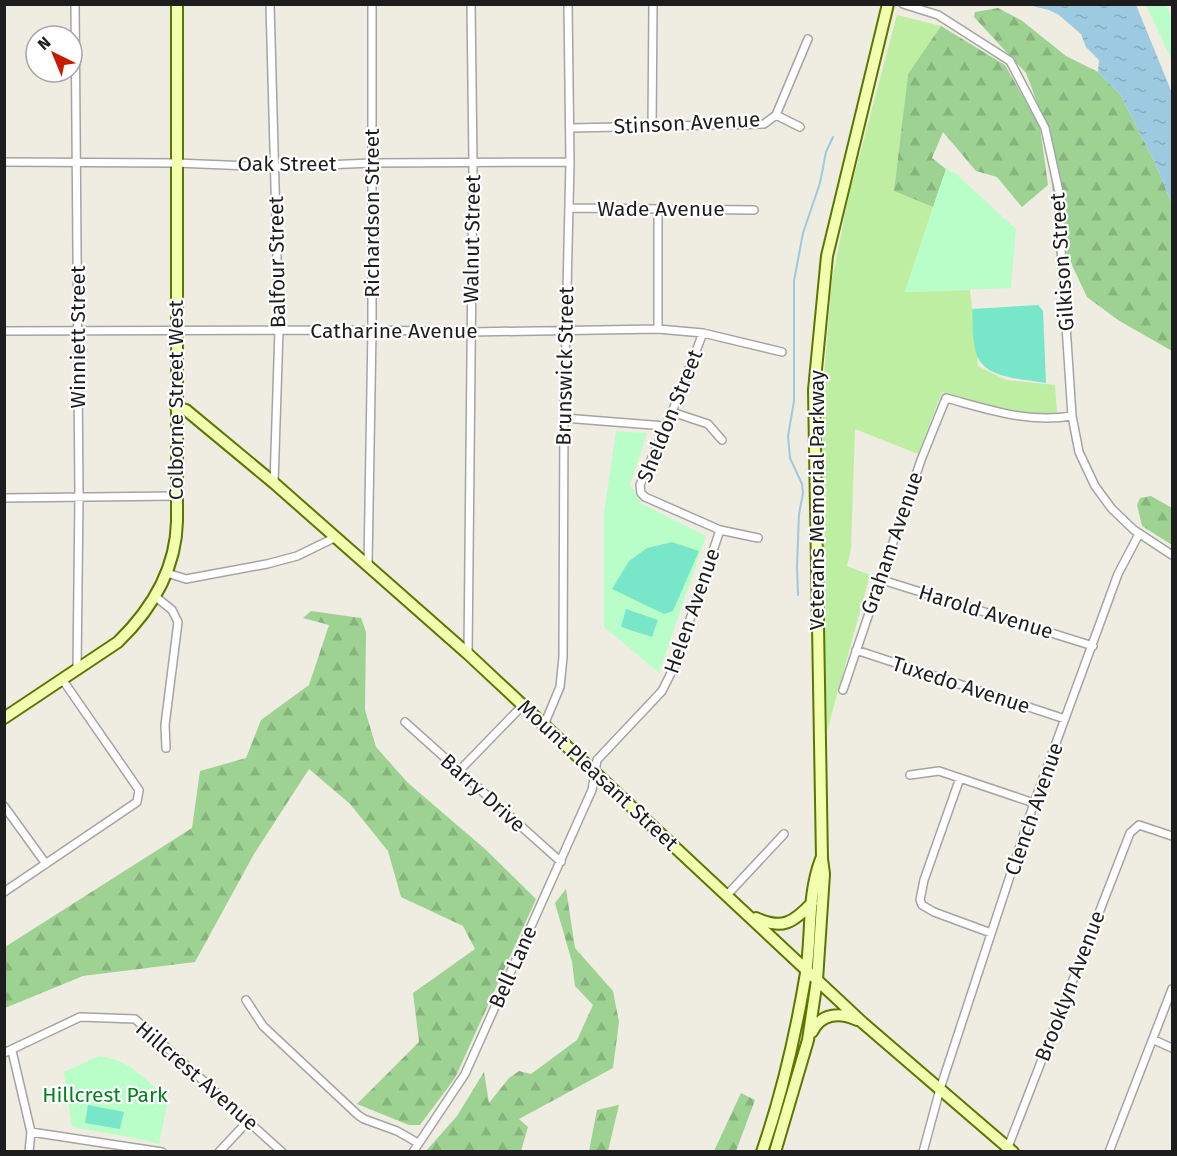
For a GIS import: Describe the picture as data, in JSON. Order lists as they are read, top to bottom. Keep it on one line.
{"streets":{"main road":["Colborne Street West","Veterans Memorial Parkway","Mount Pleasant Street"],"street":["Stinson Avenue","Oak Street","Wade Avenue","Richardson Street","Walnut Street","Balfour Street","Gilkison Street","Catharine Avenue","Winniett Street","Brunswick Street","Sheldon Street","Graham Avenue","Helen Avenue","Harold Avenue","Tuxedo Avenue","Barry Drive","Clench Avenue","Bell Lane","Brooklyn Avenue","Hillcrest Avenue"]},"crossings":[["Stinson Avenue","Brunswick Street"],["Oak Street","Richardson Street"],["Oak Street","Walnut Street"],["Oak Street","Balfour Street"],["Oak Street","Winniett Street"],["Oak Street","Brunswick Street"],["Oak Street","Colborne Street West"],["Wade Avenue","Brunswick Street"],["Richardson Street","Catharine Avenue"],["Richardson Street","Mount Pleasant Street"],["Walnut Street","Catharine Avenue"],["Walnut Street","Mount Pleasant Street"],["Balfour Street","Catharine Avenue"],["Balfour Street","Mount Pleasant Street"],["Gilkison Street","Graham Avenue"],["Gilkison Street","Clench Avenue"],["Catharine Avenue","Winniett Street"],["Catharine Avenue","Brunswick Street"],["Catharine Avenue","Colborne Street West"],["Catharine Avenue","Sheldon Street"],["Winniett Street","Colborne Street West"],["Brunswick Street","Mount Pleasant Street"],["Colborne Street West","Mount Pleasant Street"],["Sheldon Street","Helen Avenue"],["Veterans Memorial Parkway","Mount Pleasant Street"],["Graham Avenue","Harold Avenue"],["Graham Avenue","Tuxedo Avenue"],["Helen Avenue","Mount Pleasant Street"],["Helen Avenue","Bell Lane"],["Harold Avenue","Clench Avenue"],["Tuxedo Avenue","Clench Avenue"],["Mount Pleasant Street","Clench Avenue"],["Mount Pleasant Street","Bell Lane"],["Mount Pleasant Street","Brooklyn Avenue"],["Barry Drive","Bell Lane"]],"parks":["Hillcrest Park"],"north":"top left"}
